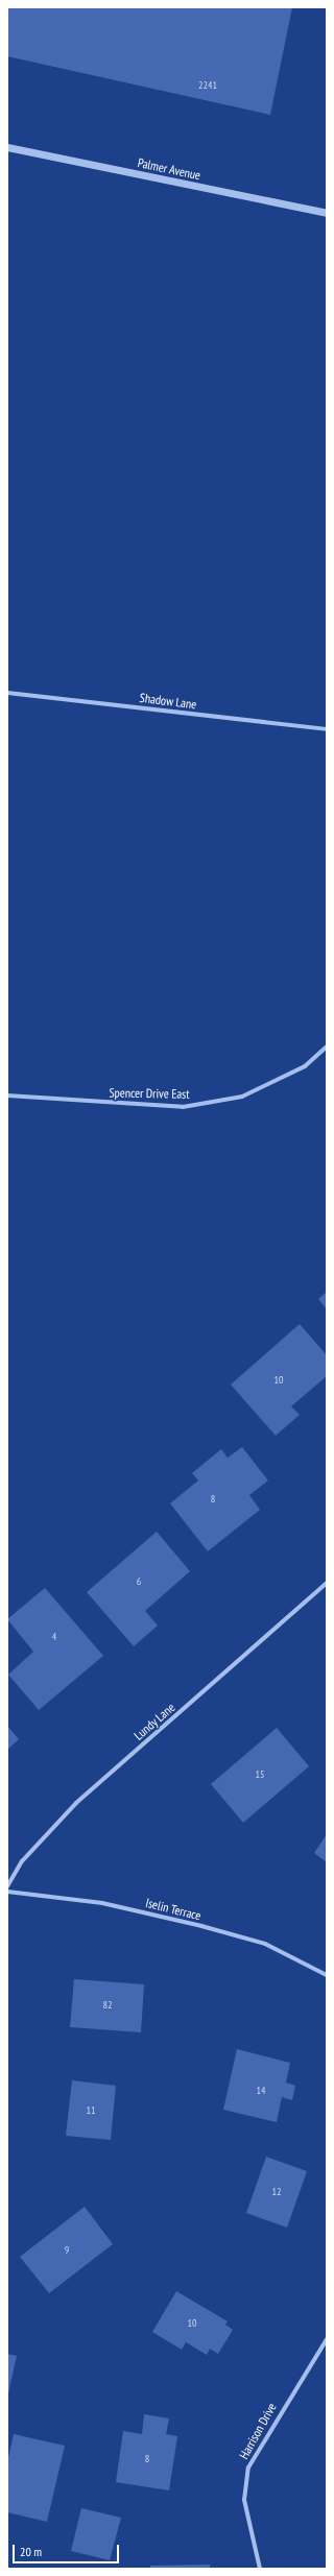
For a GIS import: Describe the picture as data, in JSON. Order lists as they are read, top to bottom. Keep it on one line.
{"streets":{"street":["Palmer Avenue","Shadow Lane","Spencer Drive East","Lundy Lane","Iselin Terrace","Harrison Drive"]},"house_numbers":["2241","10","8","6","4","15","82","14","11","12","9","10","8"],"scale_bar":"20 m"}
